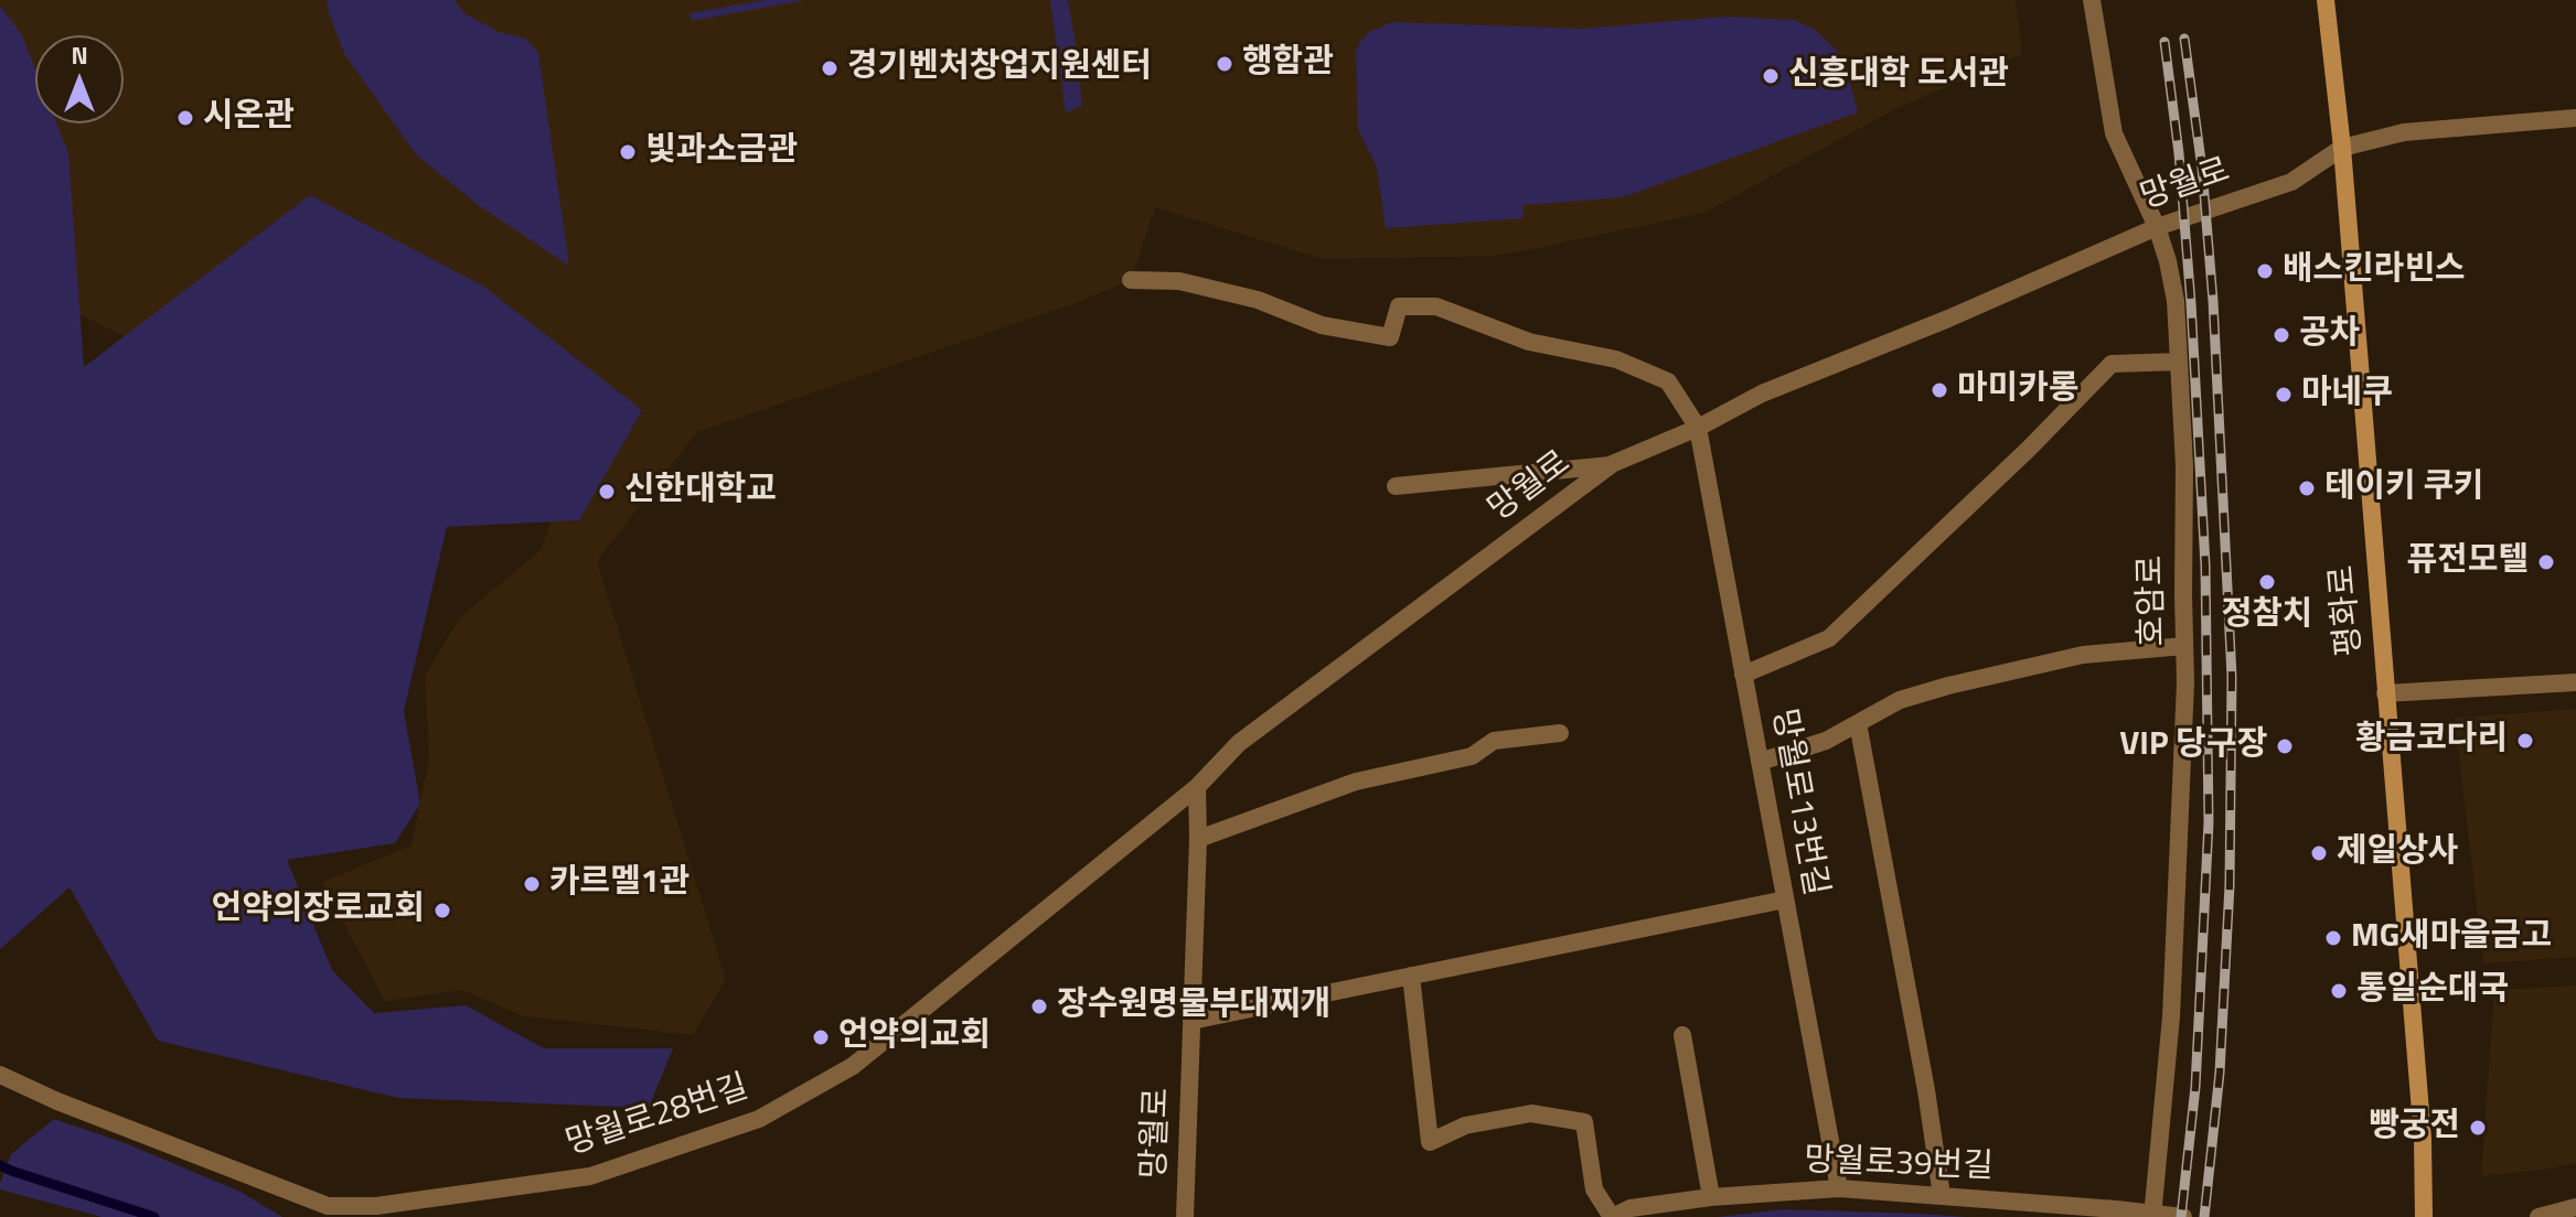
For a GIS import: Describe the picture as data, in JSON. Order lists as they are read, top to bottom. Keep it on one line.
{"streets":{"main road":["평화로"],"street":["망월로","호암로","망월로13번길","망월로28번길","망월로39번길"]},"crossings":[["망월로","호암로"],["망월로","평화로"],["망월로","망월로13번길"],["망월로","망월로28번길"],["호암로","망월로39번길"],["망월로13번길","망월로39번길"]],"places":["행함관","경기벤처창업지원센터","신흥대학 도서관","시온관","빛과소금관","배스킨라빈스","공차","마미카롱","마네쿠","테이키 쿠키","신한대학교","퓨전모텔","정참치","황금코다리","VIP 당구장","제일상사","카르멜1관","언약의장로교회","MG새마을금고","통일순대국","장수원명물부대찌개","언약의교회","빵궁전"],"north":"top"}
